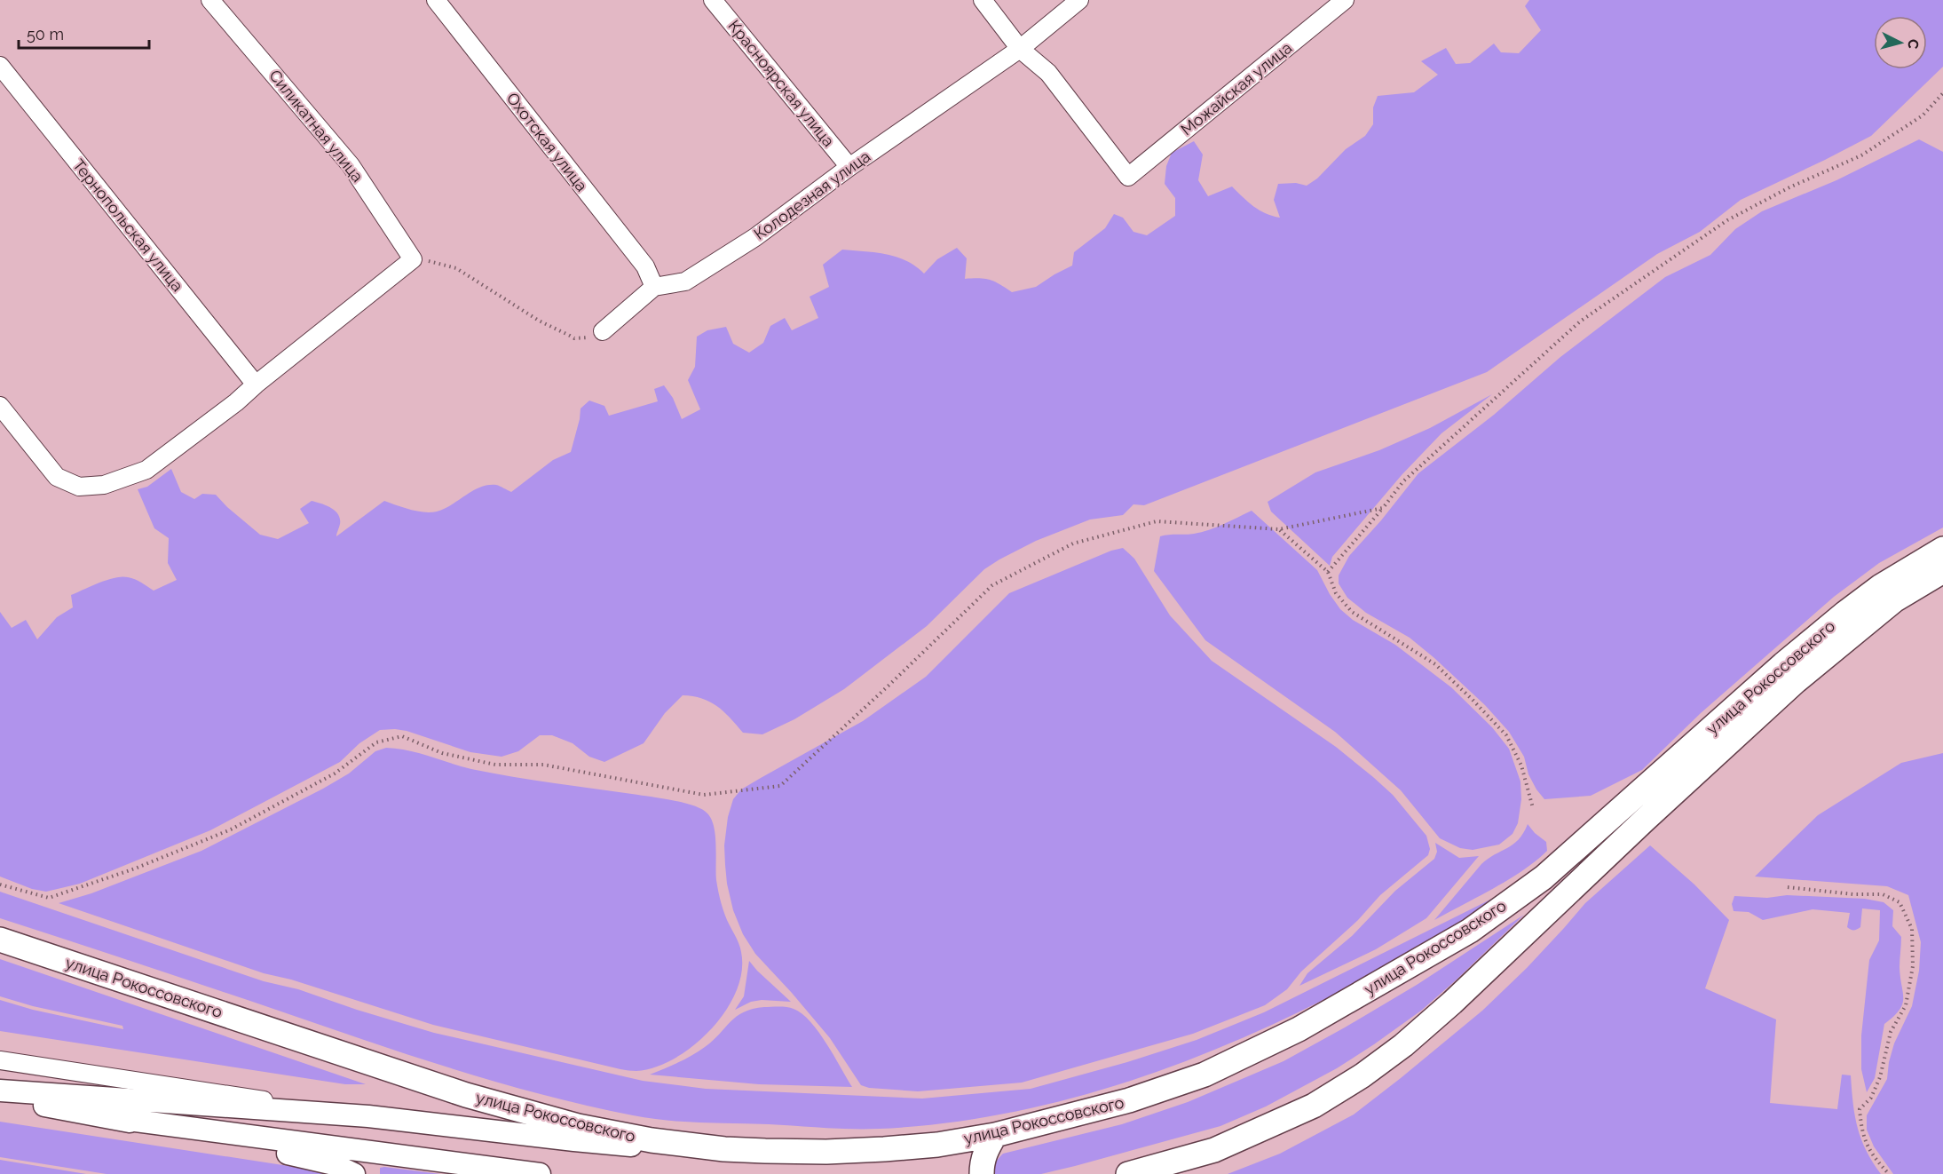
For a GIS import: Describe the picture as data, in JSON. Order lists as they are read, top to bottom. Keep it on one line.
{"streets":{"highway":["улица Рокоссовского"],"street":["Красноярская улица","Можайская улица","Силикатная улица","Охотская улица","Колодезная улица","Тернопольская улица"]},"crossings":[["Красноярская улица","Колодезная улица"],["Можайская улица","Колодезная улица"],["Охотская улица","Колодезная улица"]],"scale_bar":"50 m","north":"right"}
